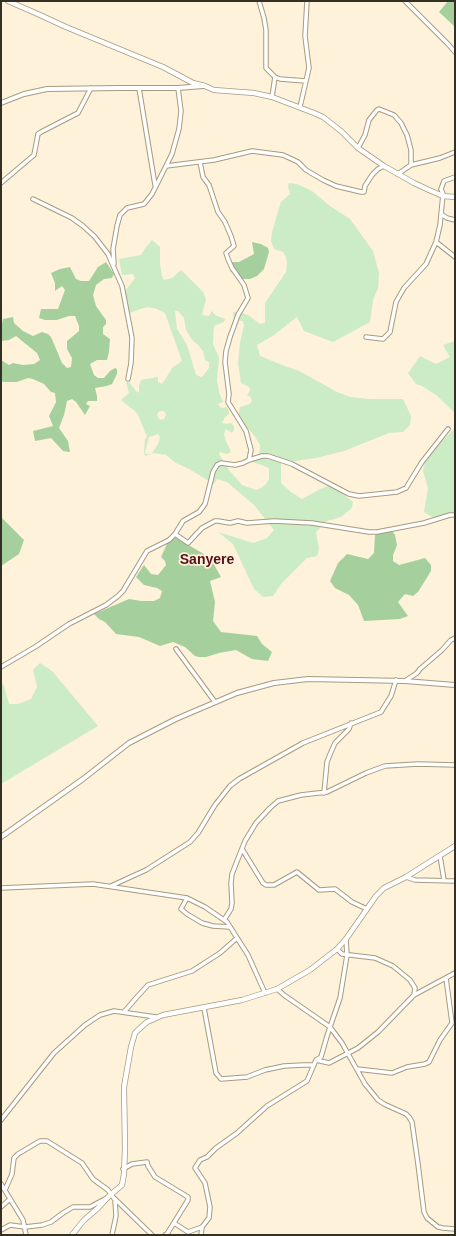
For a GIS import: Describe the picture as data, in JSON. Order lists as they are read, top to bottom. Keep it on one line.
{"districts":["Sanyere"]}
